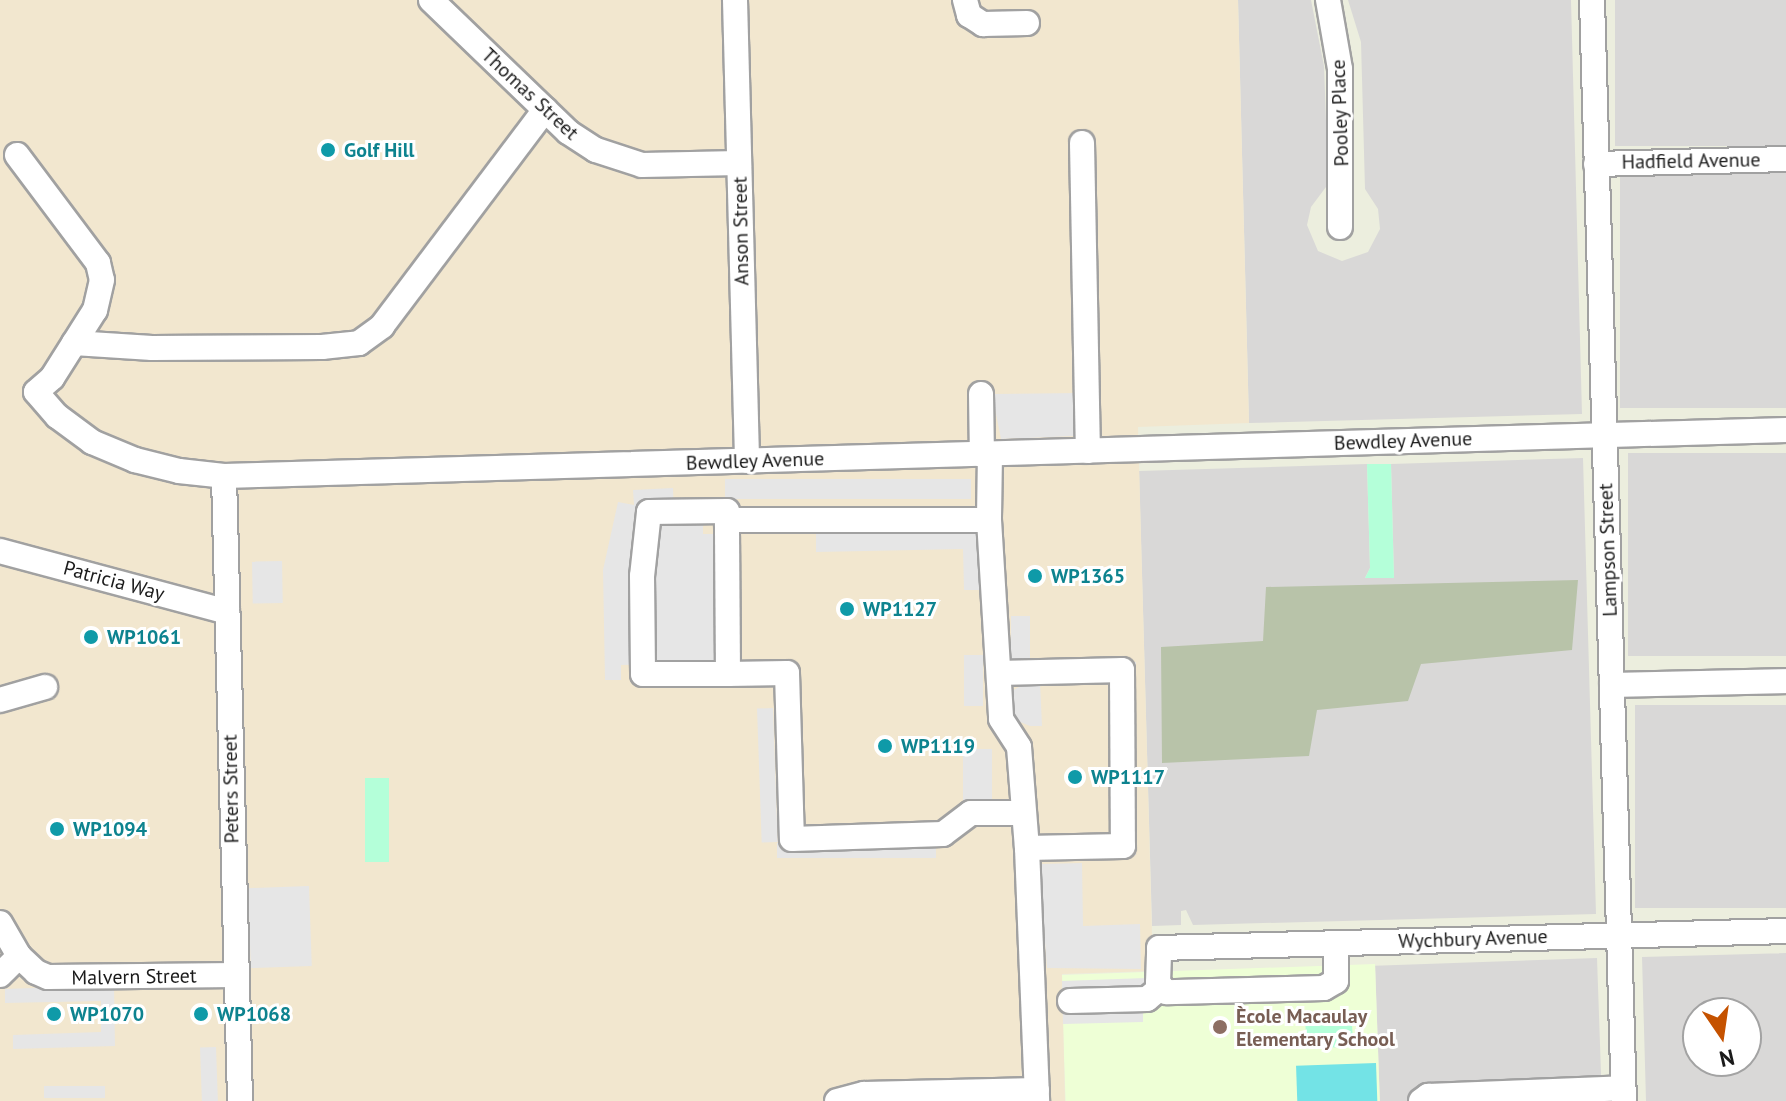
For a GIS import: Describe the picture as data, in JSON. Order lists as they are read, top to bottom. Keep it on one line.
{"streets":{"street":["Thomas Street","Pooley Place","Hadfield Avenue","Anson Street","Bewdley Avenue","Lampson Street","Patricia Way","Peters Street","Wychbury Avenue","Malvern Street"]},"crossings":[["Thomas Street","Anson Street"],["Hadfield Avenue","Lampson Street"],["Anson Street","Bewdley Avenue"],["Bewdley Avenue","Lampson Street"],["Bewdley Avenue","Peters Street"],["Lampson Street","Wychbury Avenue"],["Patricia Way","Peters Street"],["Peters Street","Malvern Street"]],"places":["Golf Hill","WP1365","WP1127","WP1061","WP1119","WP1117","WP1094","WP1070","WP1068","Ècole Macaulay Elementary School"],"north":"bottom"}
